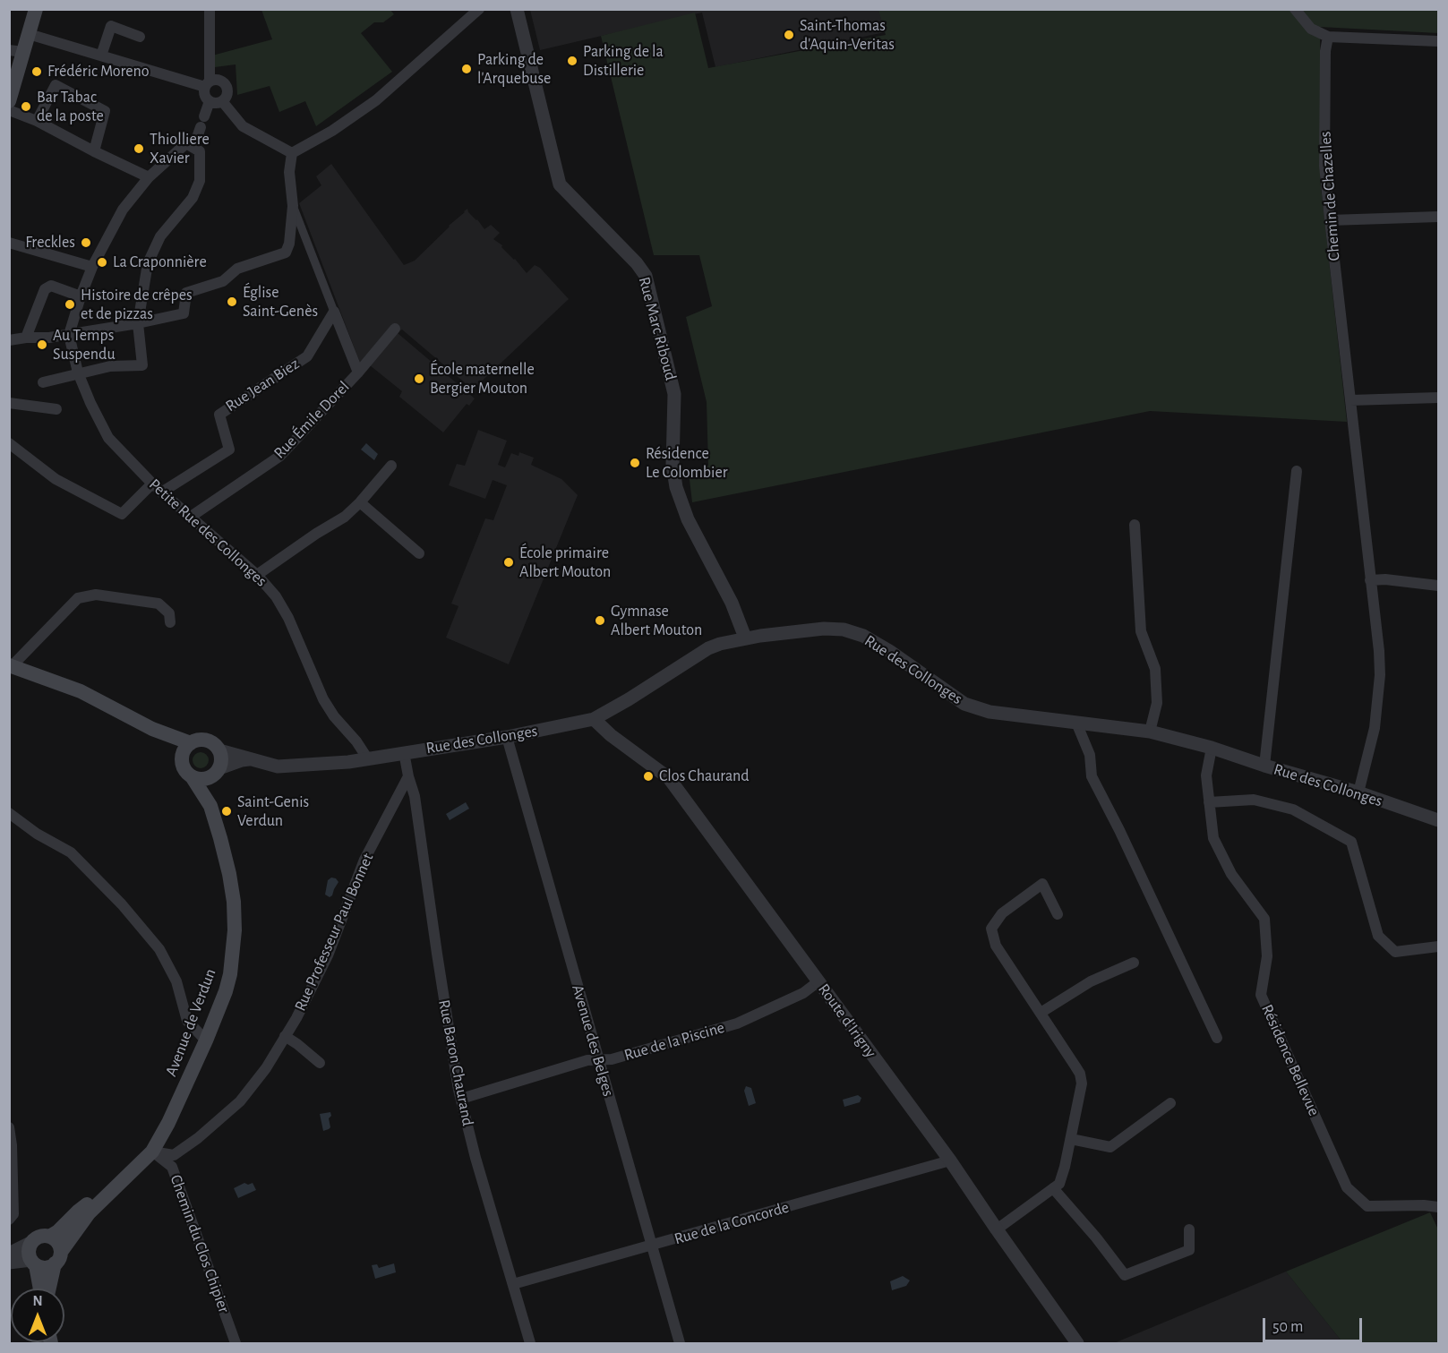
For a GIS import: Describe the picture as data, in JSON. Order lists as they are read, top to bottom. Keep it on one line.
{"streets":{"main road":["Avenue de Verdun"],"street":["Chemin de Chazelles","Rue Marc Riboud","Rue Jean Biez","Rue Émile Dorel","Petite Rue des Collonges","Rue des Collonges","Rue Professeur Paul Bonnet","Route d'Irigny","Avenue des Belges","Rue de la Piscine","Résidence Bellevue","Rue Baron Chaurand","Rue de la Concorde","Chemin du Clos Chipier"]},"crossings":[["Chemin de Chazelles","Rue des Collonges"],["Rue Marc Riboud","Rue des Collonges"],["Rue Jean Biez","Petite Rue des Collonges"],["Rue Émile Dorel","Petite Rue des Collonges"],["Petite Rue des Collonges","Rue des Collonges"],["Rue des Collonges","Route d'Irigny"],["Rue des Collonges","Avenue de Verdun"],["Rue des Collonges","Avenue des Belges"],["Rue des Collonges","Résidence Bellevue"],["Rue des Collonges","Rue Baron Chaurand"],["Rue Professeur Paul Bonnet","Avenue de Verdun"],["Rue Professeur Paul Bonnet","Rue Baron Chaurand"],["Rue Professeur Paul Bonnet","Chemin du Clos Chipier"],["Route d'Irigny","Rue de la Piscine"],["Route d'Irigny","Rue de la Concorde"],["Avenue de Verdun","Chemin du Clos Chipier"],["Avenue des Belges","Rue de la Piscine"],["Avenue des Belges","Rue de la Concorde"],["Rue de la Piscine","Rue Baron Chaurand"],["Rue Baron Chaurand","Rue de la Concorde"]],"places":["Saint-Thomas d'Aquin-Veritas","Parking de la Distillerie","Parking de l'Arquebuse","Frédéric Moreno","Bar Tabac de la poste","Thiolliere Xavier","Freckles","La Craponnière","Église Saint-Genès","Histoire de crêpes et de pizzas","Au Temps Suspendu","École maternelle Bergier Mouton","Résidence Le Colombier","École primaire Albert Mouton","Gymnase Albert Mouton","Clos Chaurand","Saint-Genis Verdun"],"scale_bar":"50 m","north":"top"}
